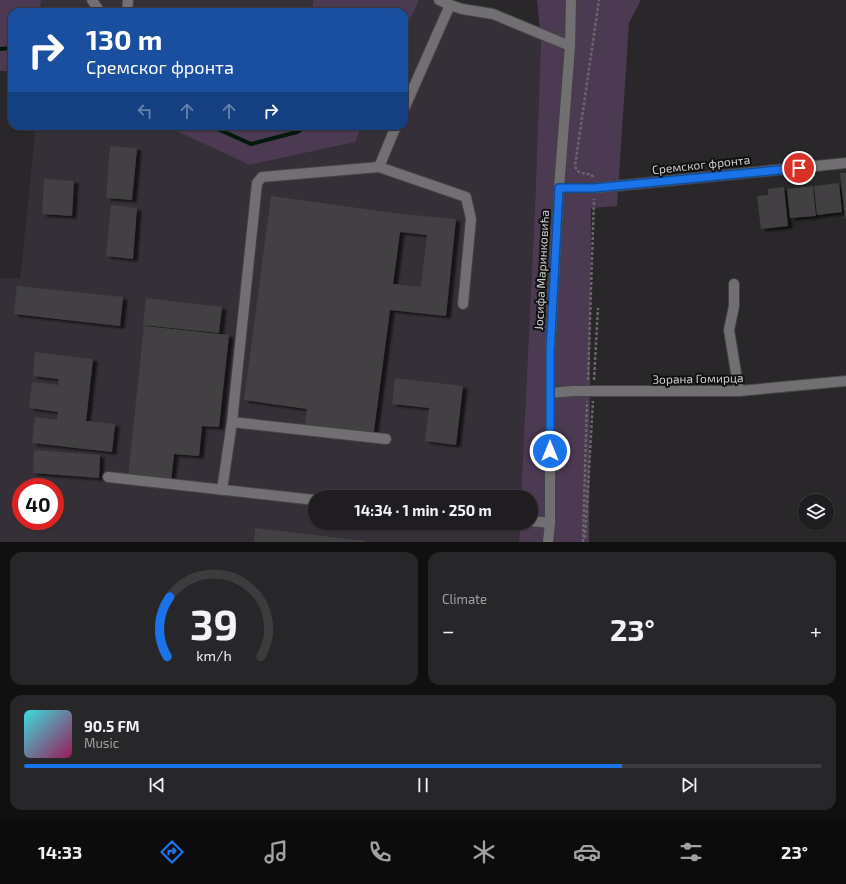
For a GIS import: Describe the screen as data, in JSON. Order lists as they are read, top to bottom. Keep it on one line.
{"streets":{"street":["Сремског фронта","Јосифа Маринковића","Зорана Гомирца"]},"crossings":[["Сремског фронта","Јосифа Маринковића"],["Јосифа Маринковића","Зорана Гомирца"]],"page":{"turn":["130 m","Сремског фронта"],"limit":"40","trip":"14:34 · 1 min · 250 m","tile":"Climate","heat":["−","23°","+"],"song":["90.5 FM","Music"],"tabs":["14:33","23°"],"gauge":["39","km/h"]}}
